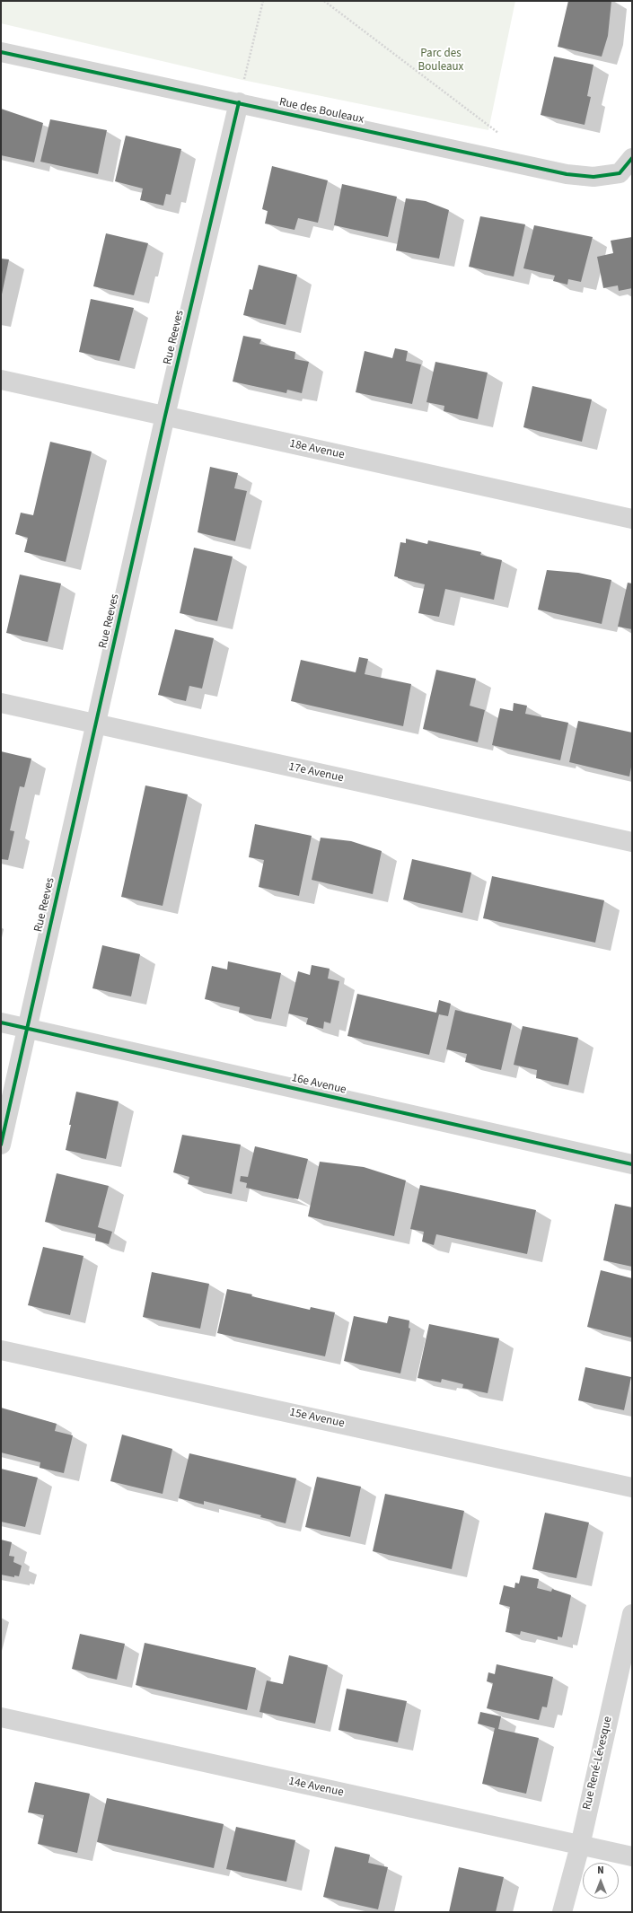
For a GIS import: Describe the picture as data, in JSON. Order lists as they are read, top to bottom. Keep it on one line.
{"streets":{"street":["Rue des Bouleaux","Rue Reeves","18e Avenue","17e Avenue","16e Avenue","15e Avenue","Rue René-Lévesque","14e Avenue"]},"crossings":[["Rue des Bouleaux","Rue Reeves"],["Rue Reeves","18e Avenue"],["Rue Reeves","17e Avenue"],["Rue Reeves","16e Avenue"],["Rue René-Lévesque","14e Avenue"]],"parks":["Parc des Bouleaux"],"north":"top"}
